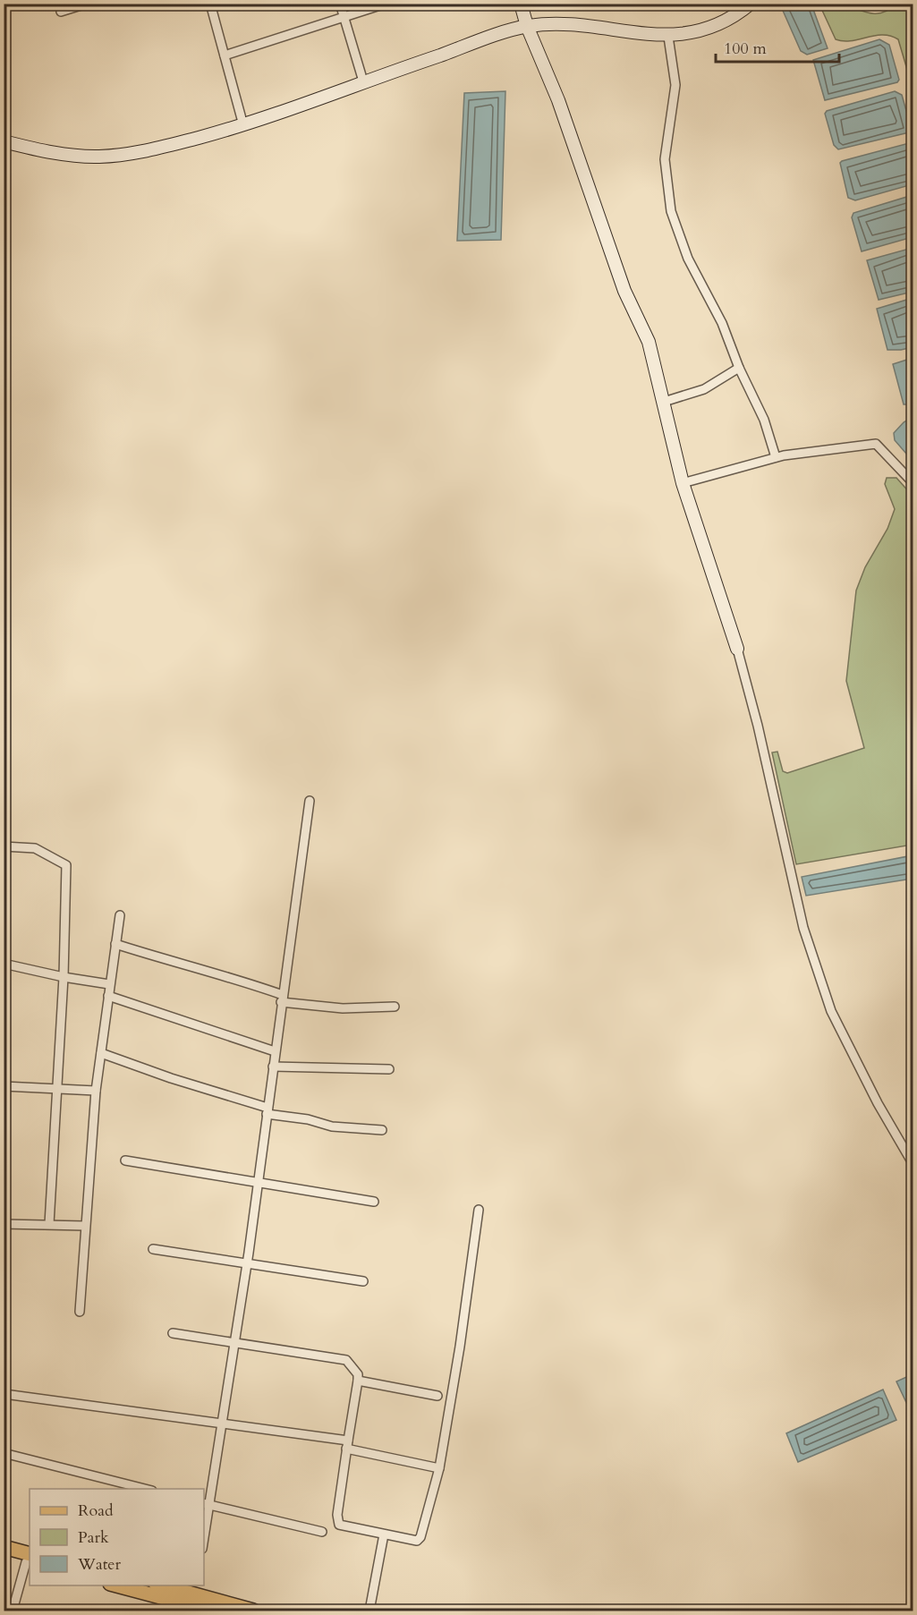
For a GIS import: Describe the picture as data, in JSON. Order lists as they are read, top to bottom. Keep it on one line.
{"legend":["Road","Park","Water"],"scale_bar":"100 m"}
